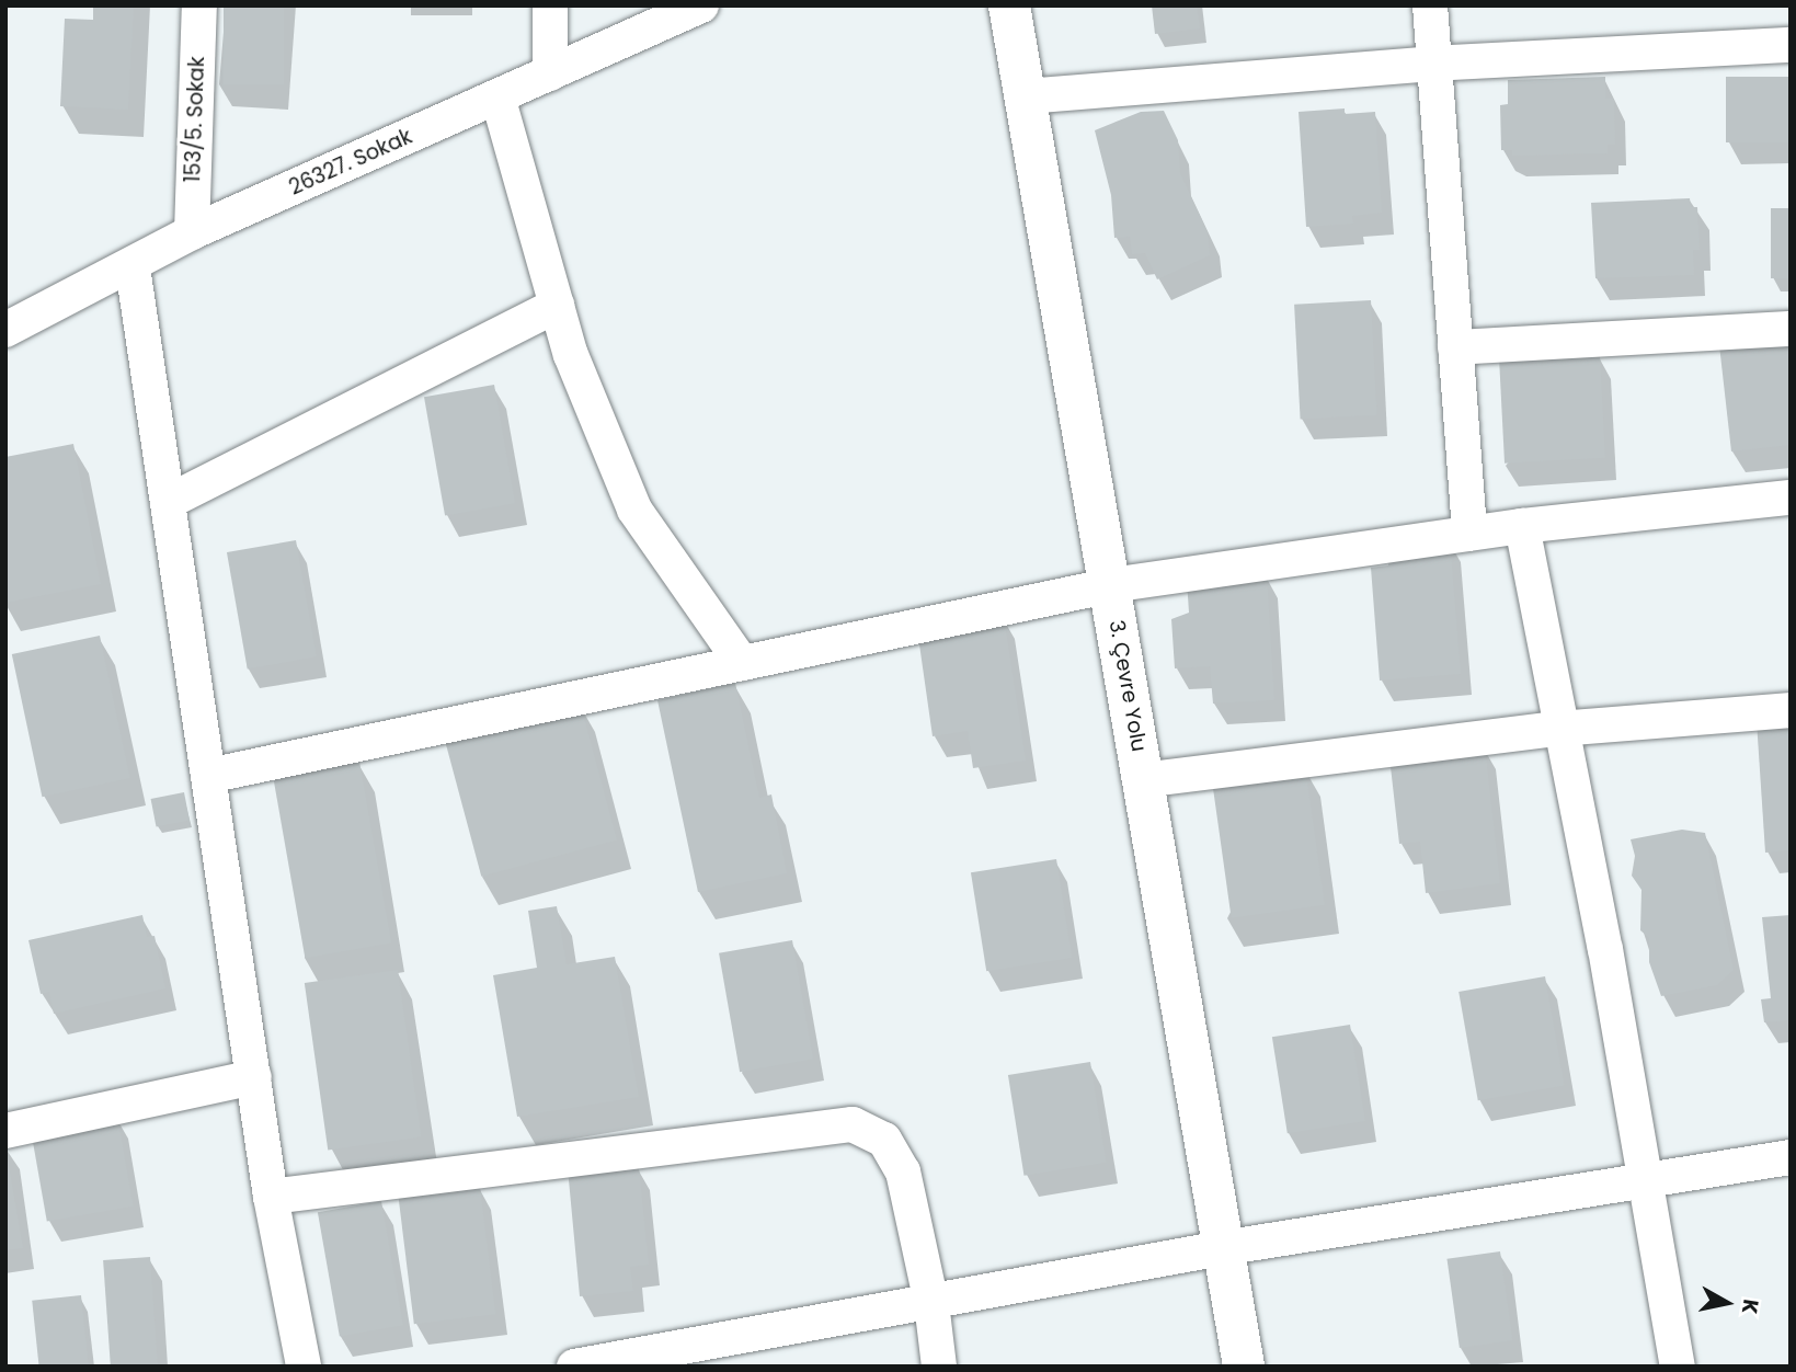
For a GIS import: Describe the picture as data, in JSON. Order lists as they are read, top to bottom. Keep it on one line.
{"streets":{"main road":["3. Çevre Yolu"],"street":["153/5. Sokak","26327. Sokak"]},"crossings":[["153/5. Sokak","26327. Sokak"]],"north":"right"}
